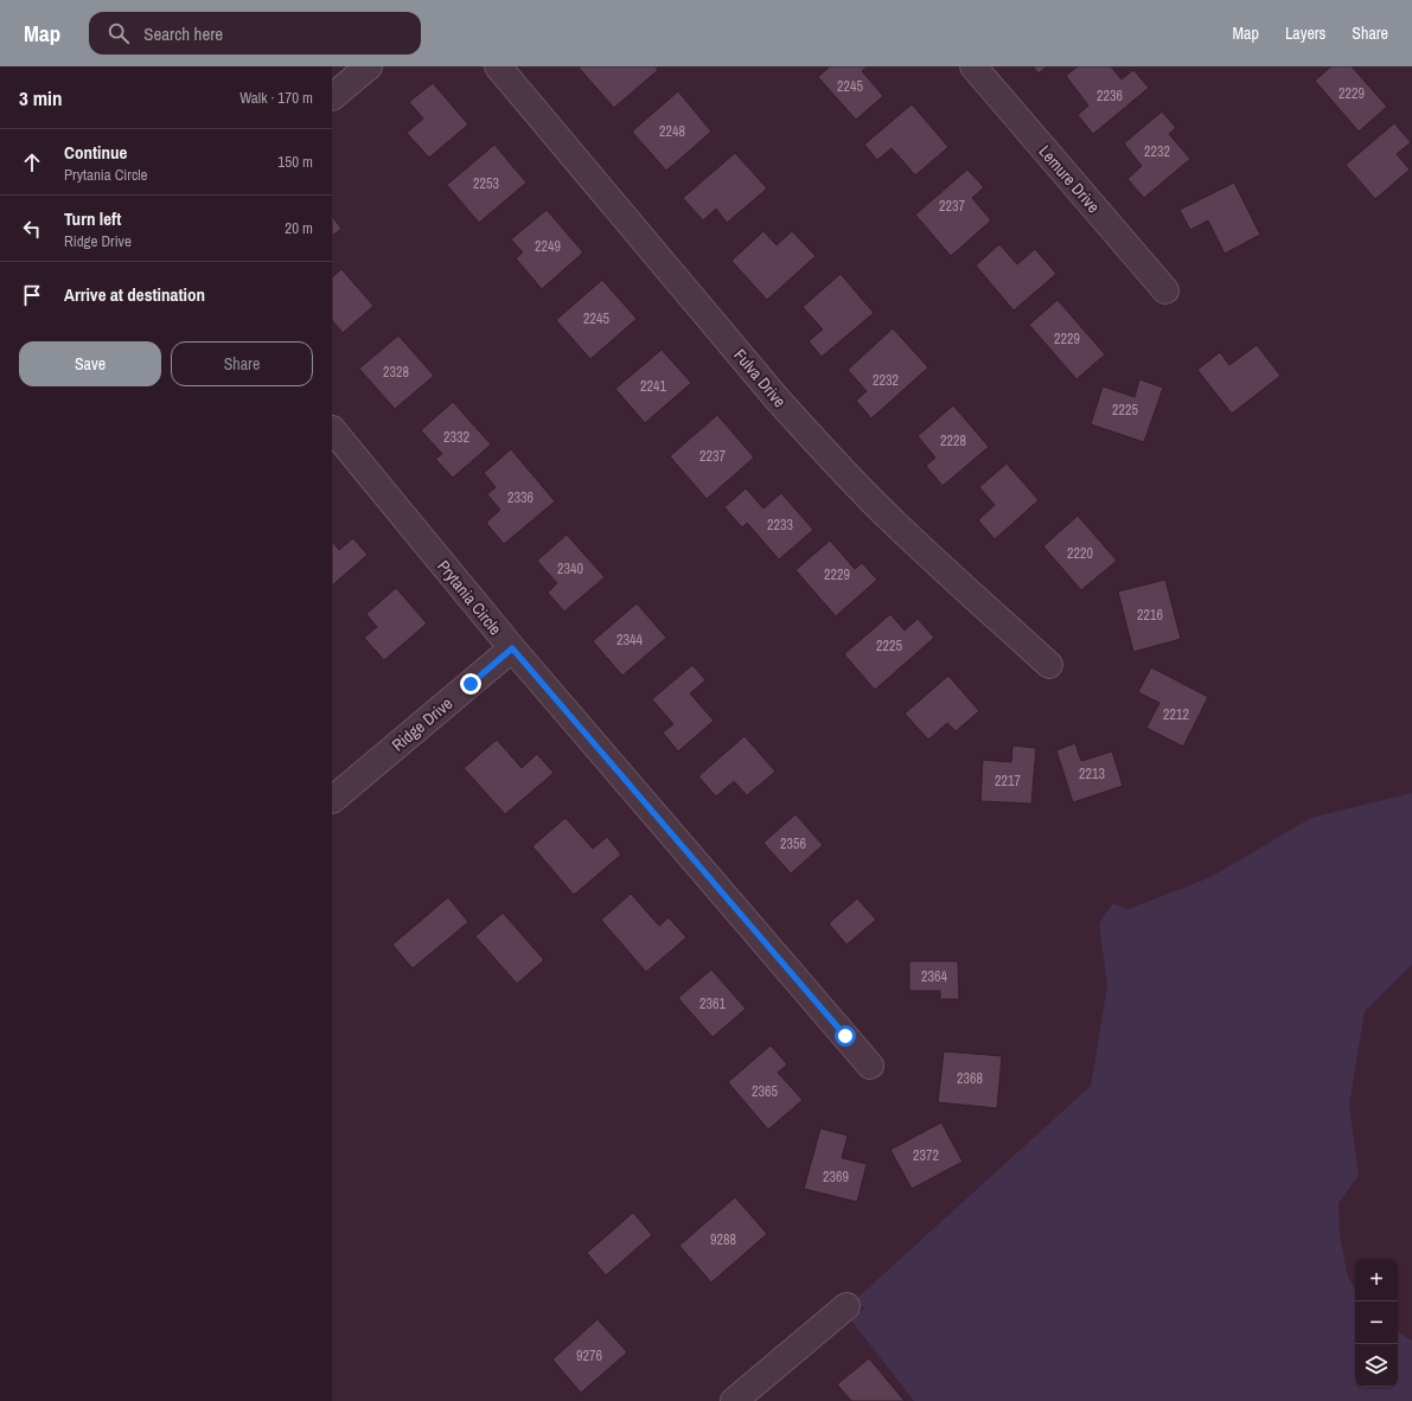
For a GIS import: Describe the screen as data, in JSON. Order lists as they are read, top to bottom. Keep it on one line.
{"streets":{"street":["Lemure Drive","Fulva Drive","Prytania Circle","Ridge Drive"]},"crossings":[["Prytania Circle","Ridge Drive"]],"house_numbers":["2245","2229","2236","2248","2232","2253","2237","2249","2245","2229","2328","2232","2241","2225","2332","2228","2237","2336","2233","2220","2340","2229","2216","2344","2225","2212","2213","2217","2356","2364","2361","2368","2365","2372","2369","9288","9276"],"page":{"header":"Map","search":"Search here","nav":["Map","Layers","Share"],"heading":["3 min","Walk · 170 m"],"list":[["Continue","Prytania Circle","150 m"],["Turn left","Ridge Drive","20 m"],"Arrive at destination"],"buttons":["Save","Share"],"map_buttons":["+","−"]}}
